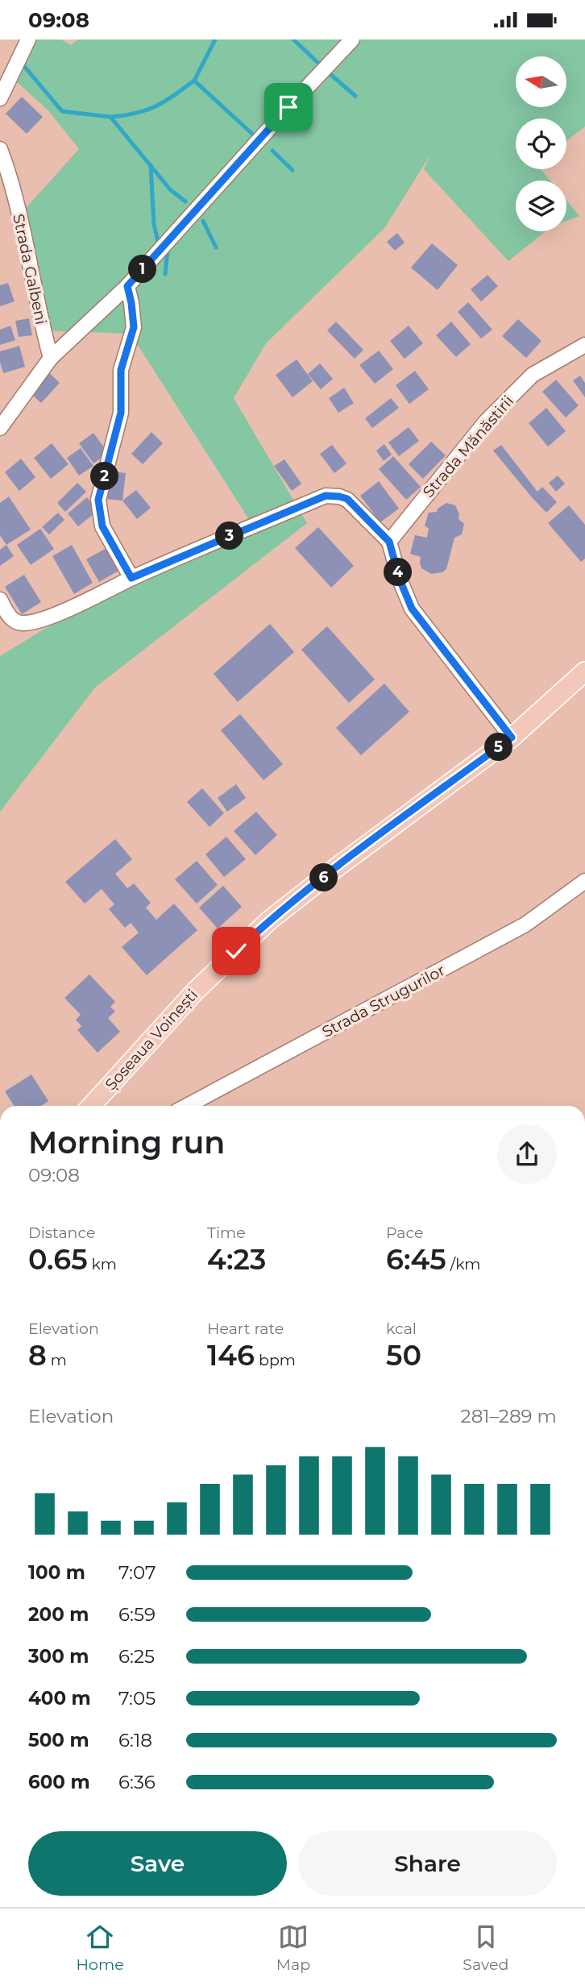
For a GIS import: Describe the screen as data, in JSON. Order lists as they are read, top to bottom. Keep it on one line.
{"streets":{"main road":["Șoseaua Voinești"],"street":["Strada Galbeni","Strada Mănăstirii","Strada Strugurilor"]},"north":"left","page":{"status":"09:08","pins":["1","2","3","4","5","6"],"heading":["Morning run","09:08"],"stats":[["Distance","0.65 km"],["Time","4:23"],["Pace","6:45 /km"],["Elevation","8 m"],["Heart rate","146 bpm"],["kcal","50"]],"chart":["Elevation","281–289 m"],"list":[{"name":"100 m","note":"7:07"},{"name":"200 m","note":"6:59"},{"name":"300 m","note":"6:25"},{"name":"400 m","note":"7:05"},{"name":"500 m","note":"6:18"},{"name":"600 m","note":"6:36"}],"buttons":["Save","Share"],"tabs":["Home","Map","Saved"]}}
